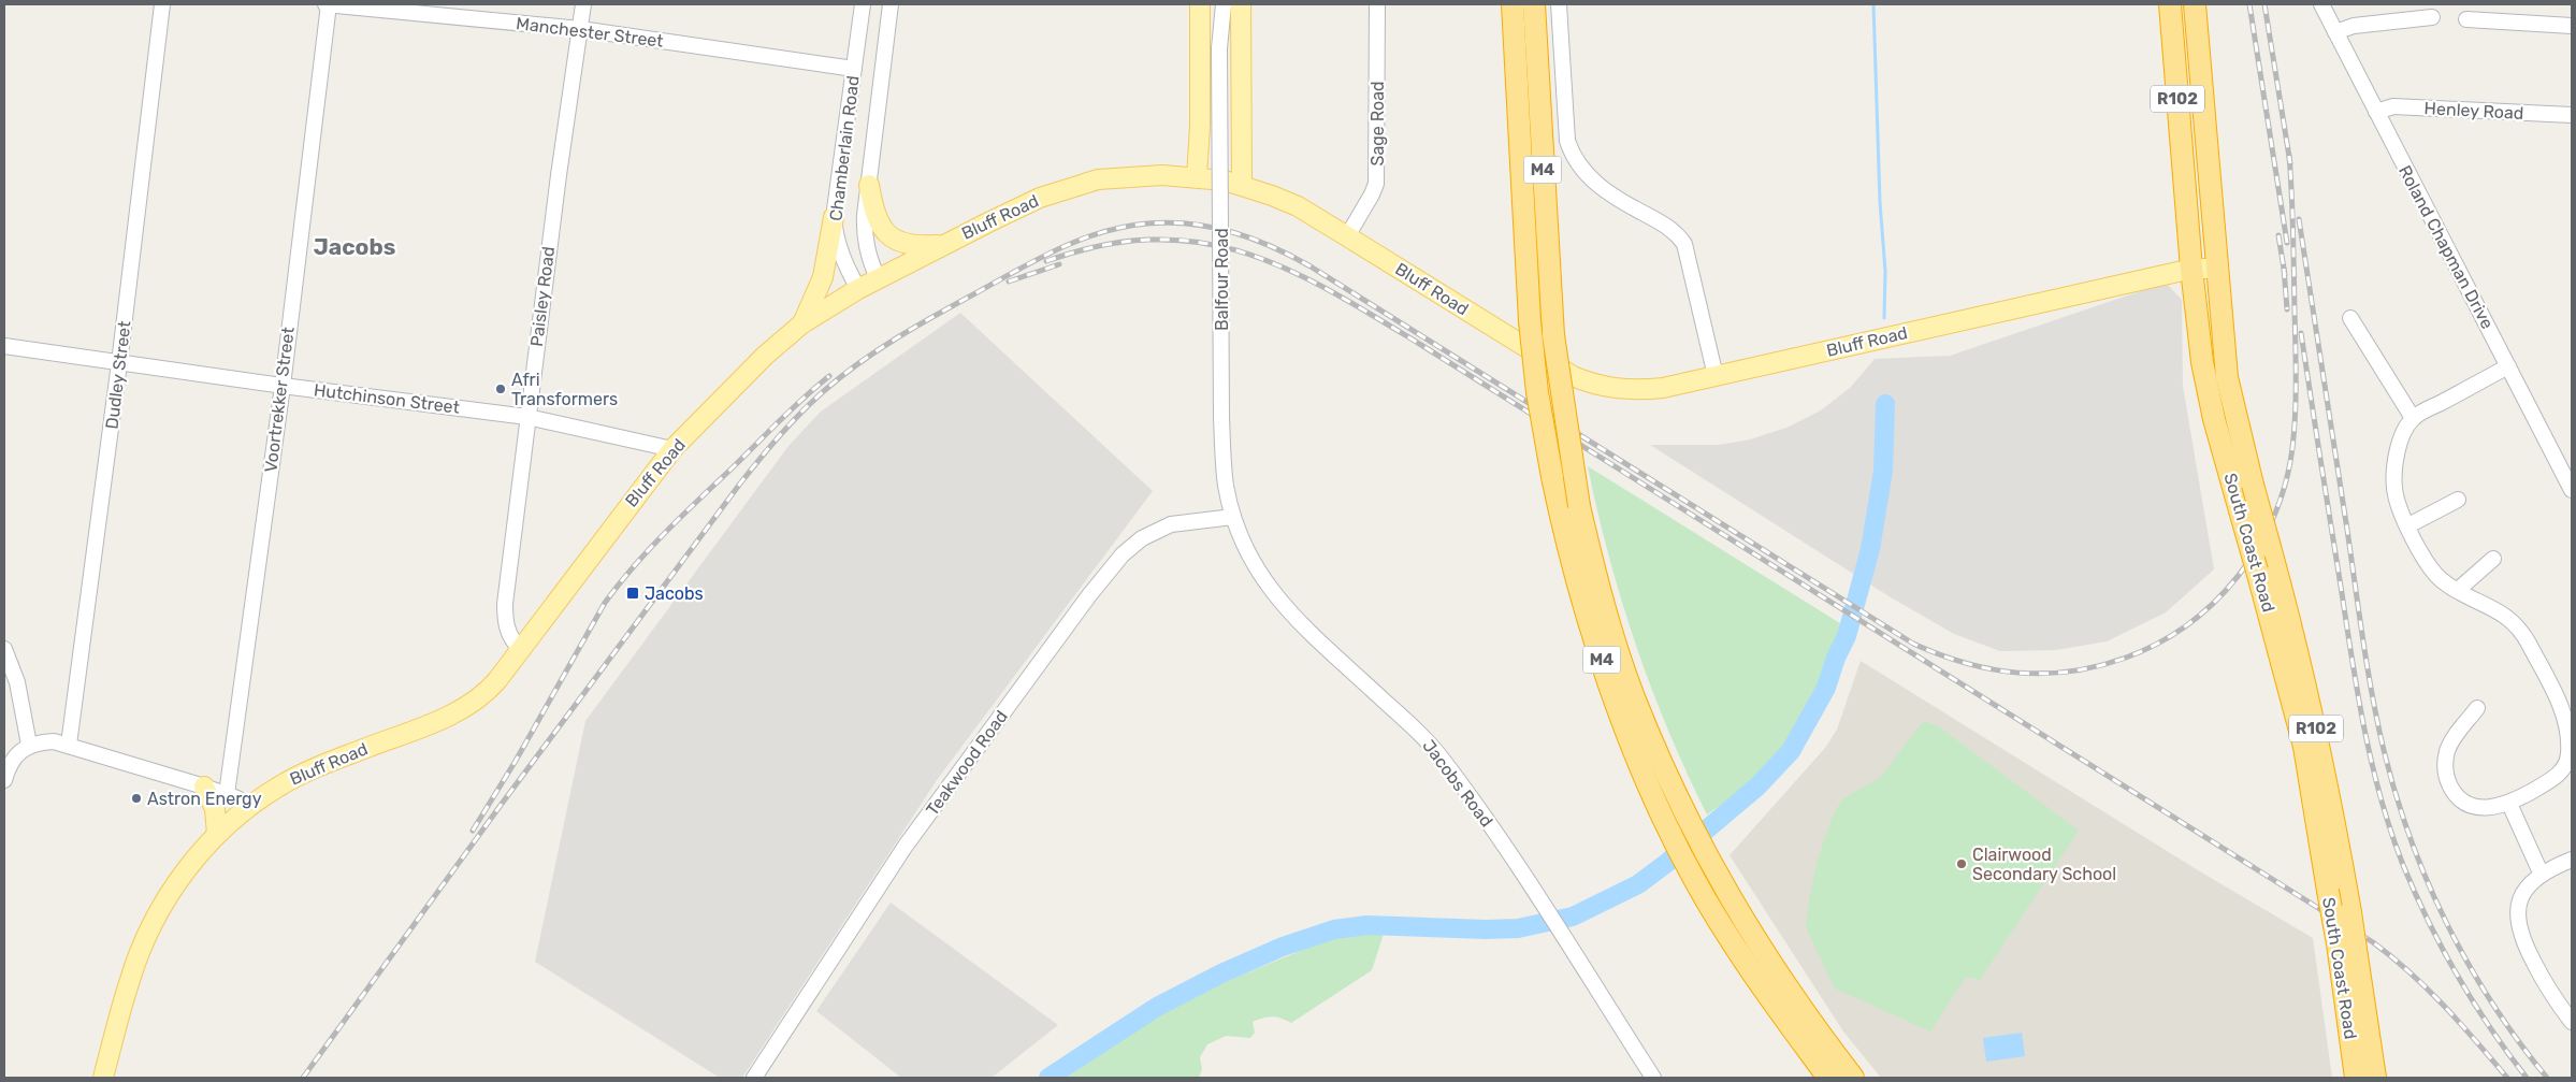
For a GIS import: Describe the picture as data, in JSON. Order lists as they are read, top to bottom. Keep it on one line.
{"streets":{"highway":["R102","M4","South Coast Road"],"main road":["Bluff Road"],"street":["Manchester Street","Henley Road","Sage Road","Chamberlain Road","Roland Chapman Drive","Balfour Road","Paisley Road","Dudley Street","Hutchinson Street","Voortrekker Street","Teakwood Road","Jacobs Road"]},"crossings":[["Manchester Street","Chamberlain Road"],["Manchester Street","Paisley Road"],["Manchester Street","Voortrekker Street"],["Henley Road","Roland Chapman Drive"],["Sage Road","Bluff Road"],["Chamberlain Road","Bluff Road"],["Bluff Road","Paisley Road"],["Bluff Road","Hutchinson Street"],["Bluff Road","South Coast Road"],["Balfour Road","Teakwood Road"],["Balfour Road","Jacobs Road"],["Paisley Road","Hutchinson Street"],["Dudley Street","Hutchinson Street"],["Hutchinson Street","Voortrekker Street"],["Teakwood Road","Jacobs Road"]],"districts":["Jacobs"],"places":{"other":["Afri Transformers","Astron Energy","Clairwood Secondary School"],"transit":["Jacobs"]}}
